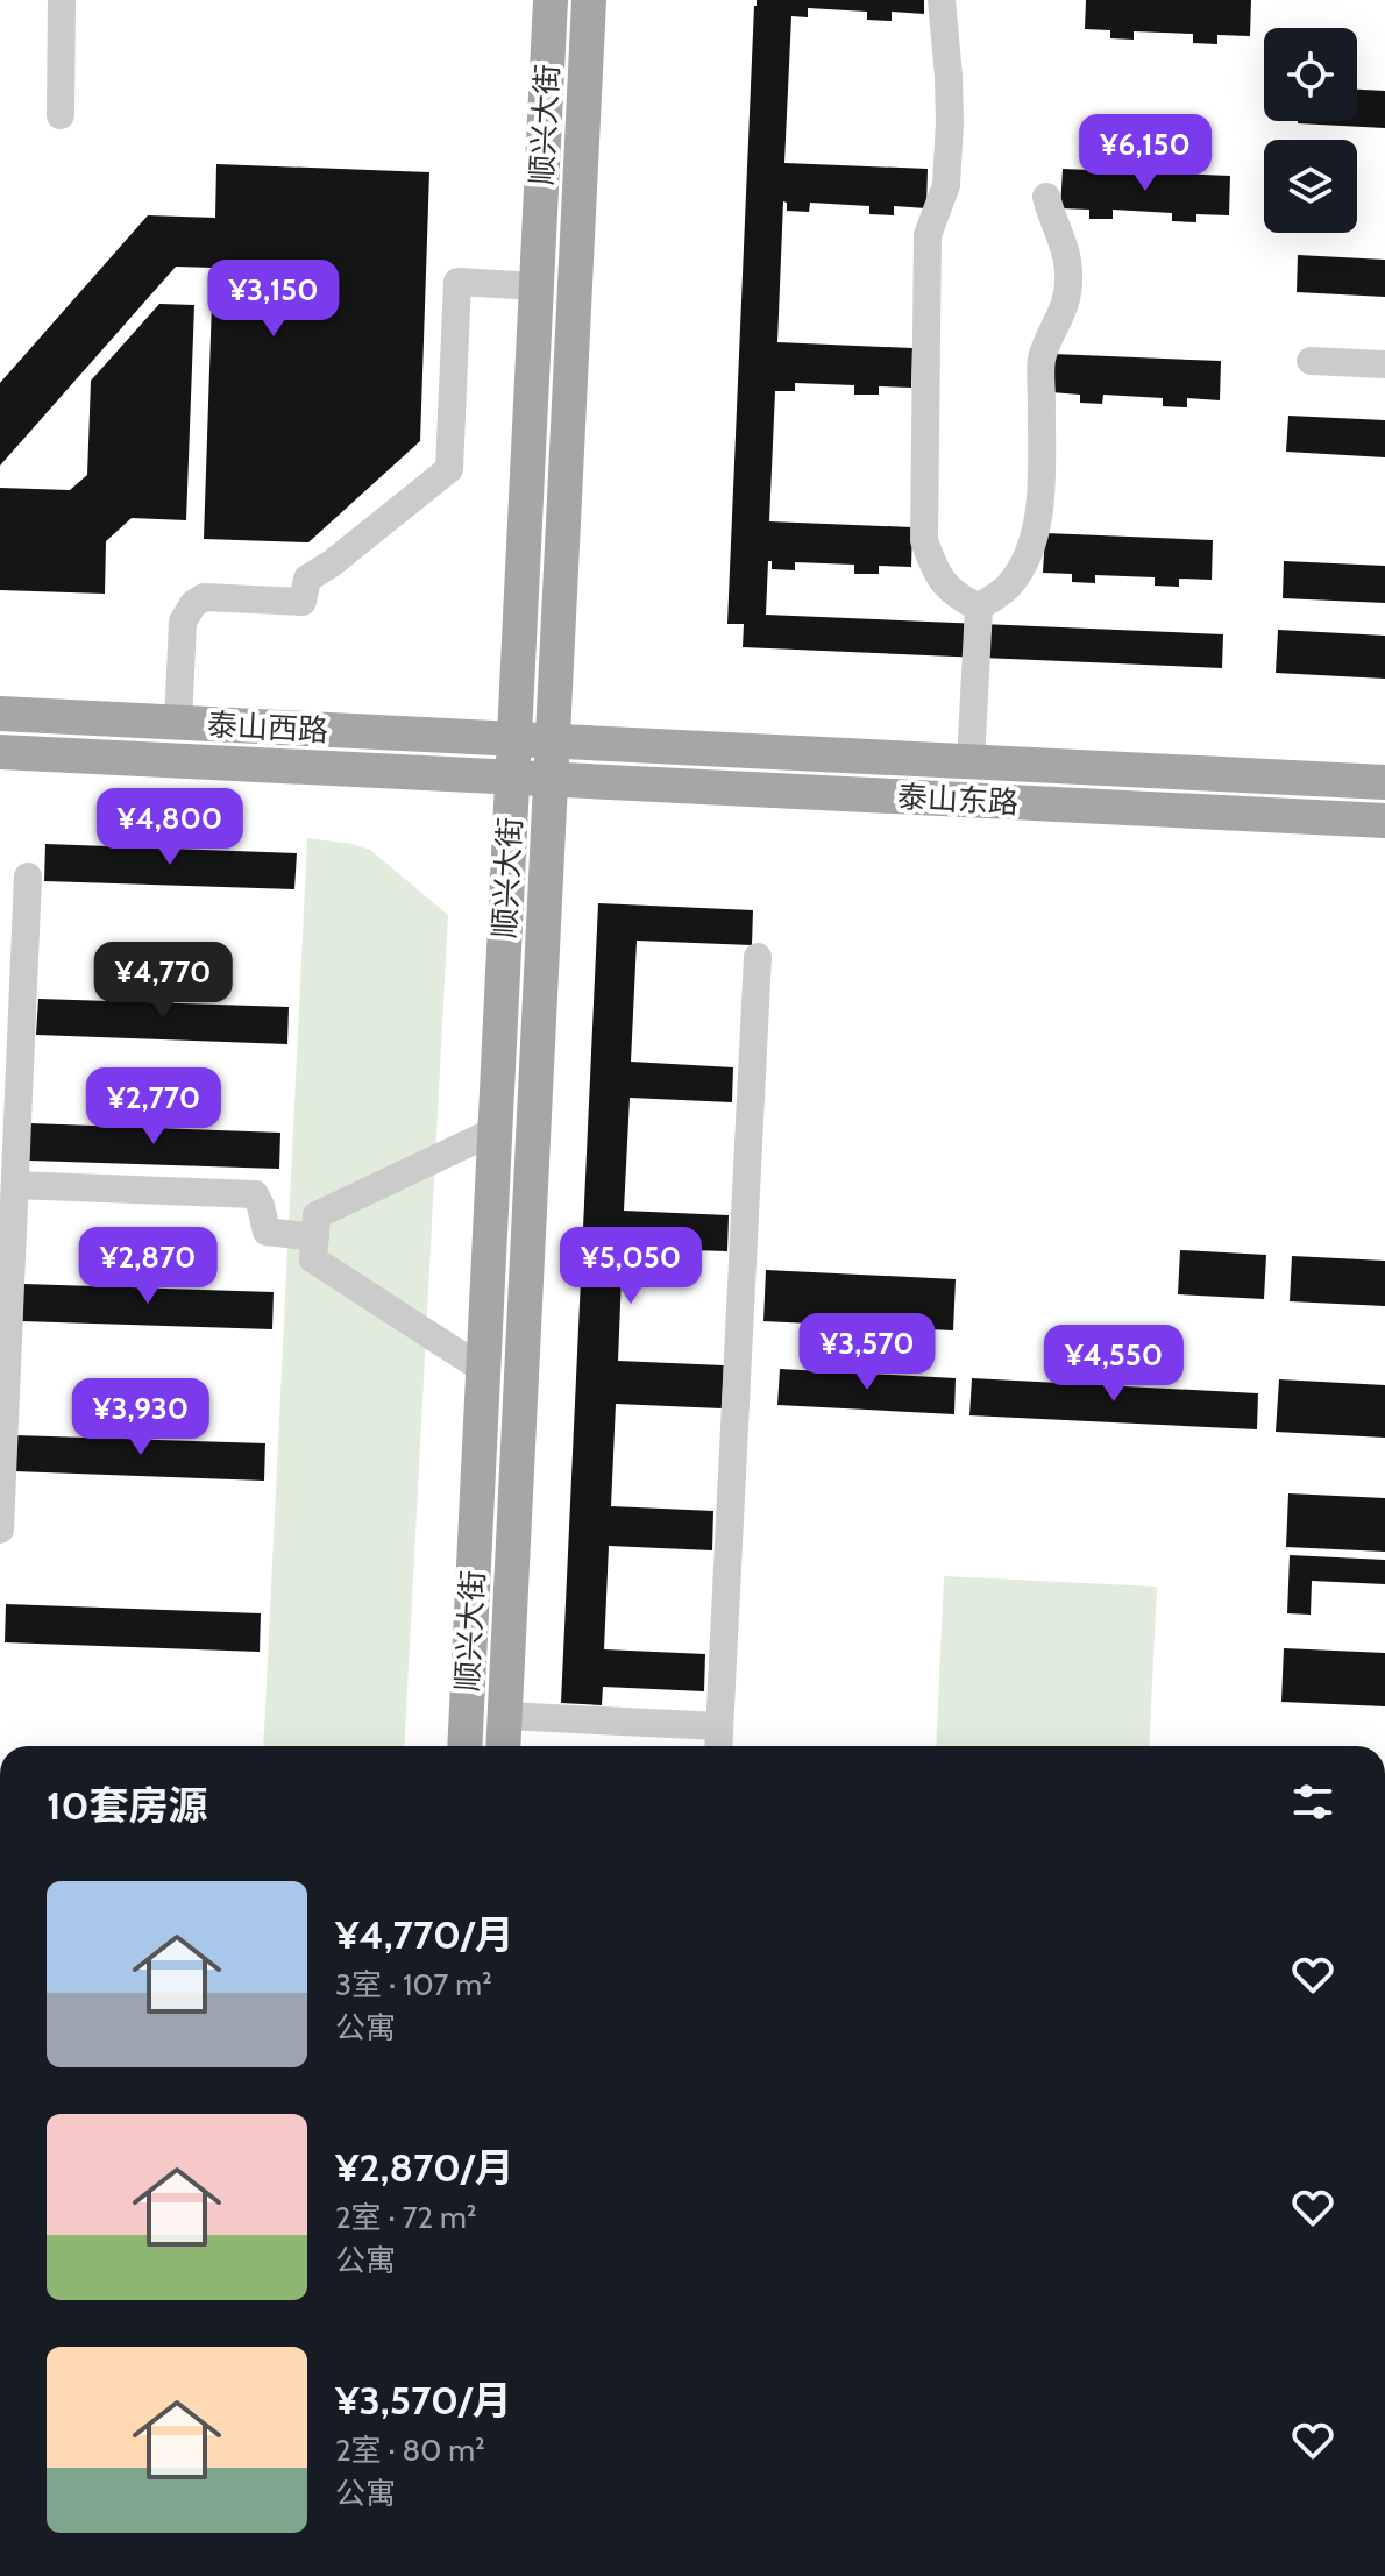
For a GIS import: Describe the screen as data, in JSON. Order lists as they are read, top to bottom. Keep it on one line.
{"streets":{"main road":["顺兴大街","泰山西路","泰山东路"]},"crossings":[["顺兴大街","泰山西路"],["顺兴大街","泰山东路"],["泰山西路","泰山东路"]],"page":{"price":["¥6,150","¥3,150","¥4,800","¥4,770","¥2,770","¥2,870","¥5,050","¥3,570","¥4,550","¥3,930"],"heading":"10套房源","list":[{"name":"¥4,770/月","note":"3室 · 107 m² · 公寓"},{"name":"¥2,870/月","note":"2室 · 72 m² · 公寓"},{"name":"¥3,570/月","note":"2室 · 80 m² · 公寓"}]}}
